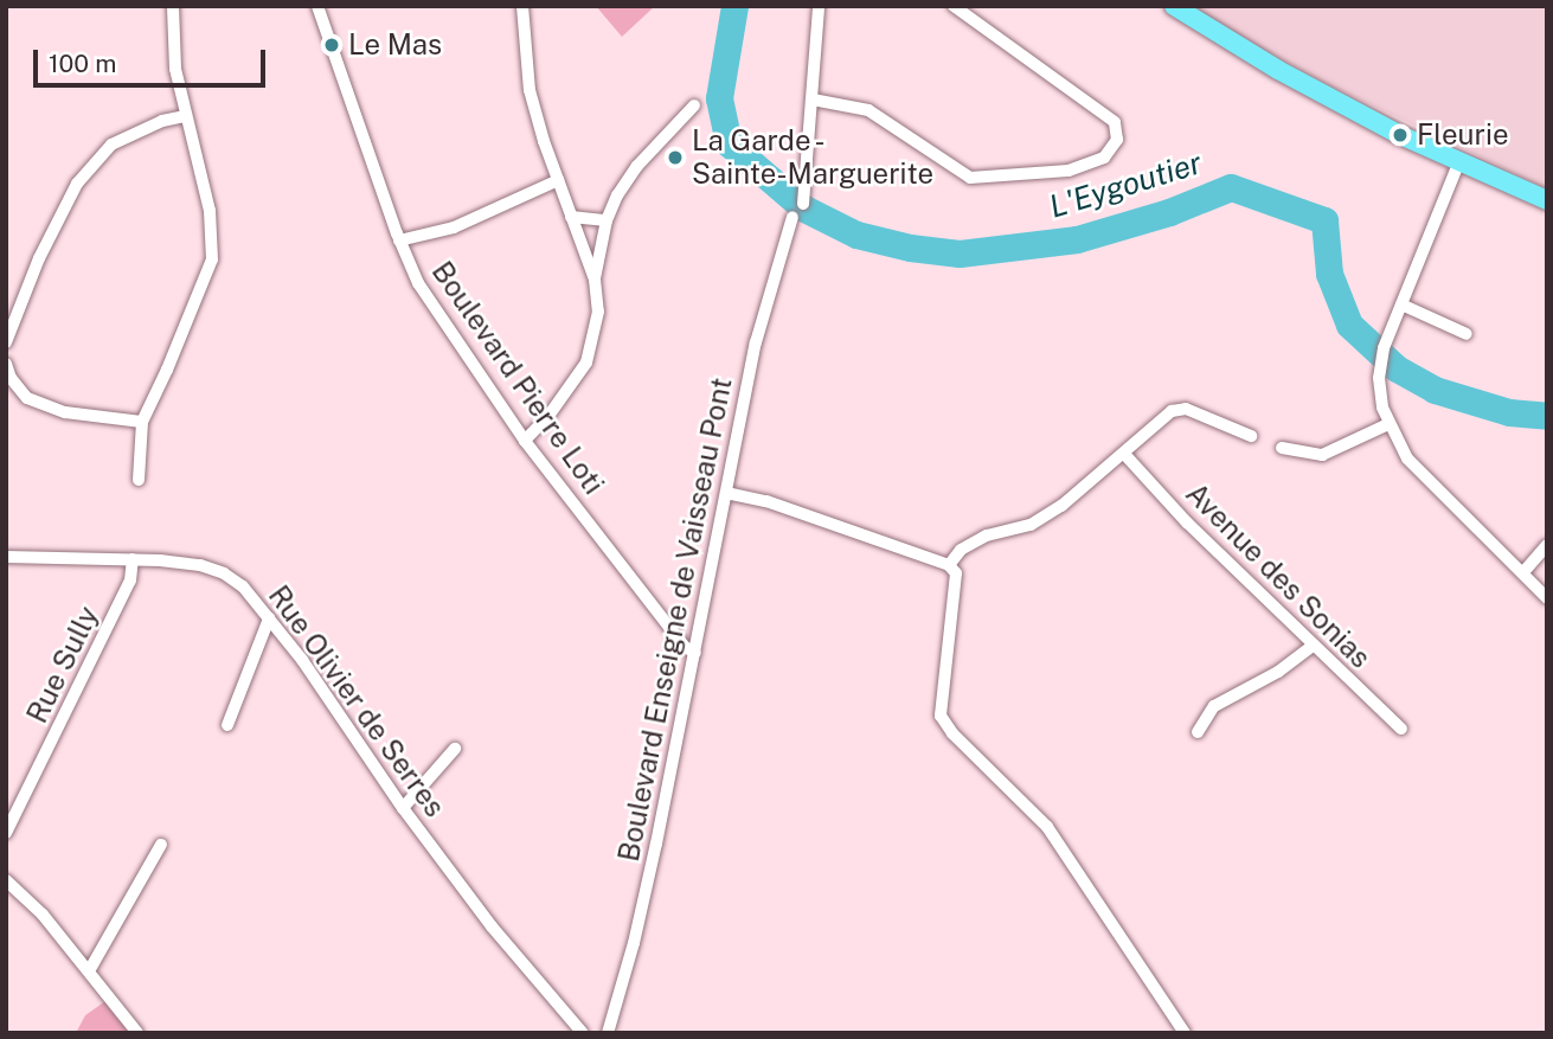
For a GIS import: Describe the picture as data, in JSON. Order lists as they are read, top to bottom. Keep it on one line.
{"streets":{"street":["Boulevard Pierre Loti","Avenue des Sonias","Boulevard Enseigne de Vaisseau Pont","Rue Sully","Rue Olivier de Serres"]},"crossings":[["Boulevard Pierre Loti","Boulevard Enseigne de Vaisseau Pont"],["Rue Sully","Rue Olivier de Serres"]],"water":["L'Eygoutier"],"places":["Le Mas","Fleurie","La Garde - Sainte-Marguerite"],"scale_bar":"100 m"}
